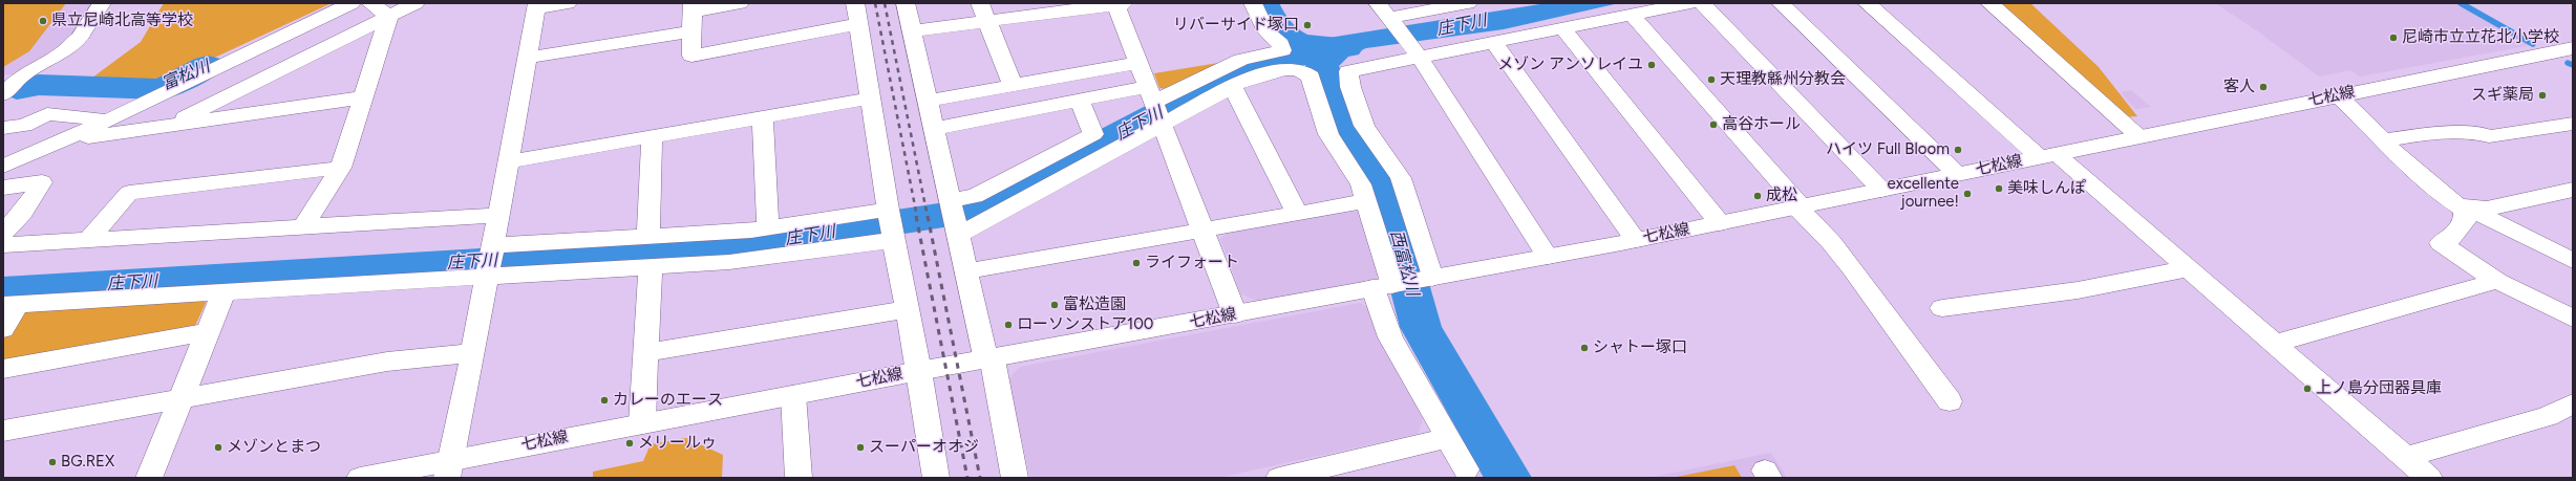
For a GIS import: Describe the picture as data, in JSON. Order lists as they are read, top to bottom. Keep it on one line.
{"streets":{"street":["七松線"]},"water":["庄下川","富松川","西富松川"],"places":["県立尼崎北高等学校","リバーサイド塚口","尼崎市立立花北小学校","メゾン アンソレイユ","天理教緜州分教会","客人","スギ薬局","高谷ホール","ハイツ Full Bloom","美味しんぽ","excellente journee!","成松","ライフォート","富松造園","ローソンストア100","シャトー塚口","上ノ島分団器具庫","カレーのエース","メリールゥ","メゾンとまつ","スーパーオオジ","BG.REX"]}
